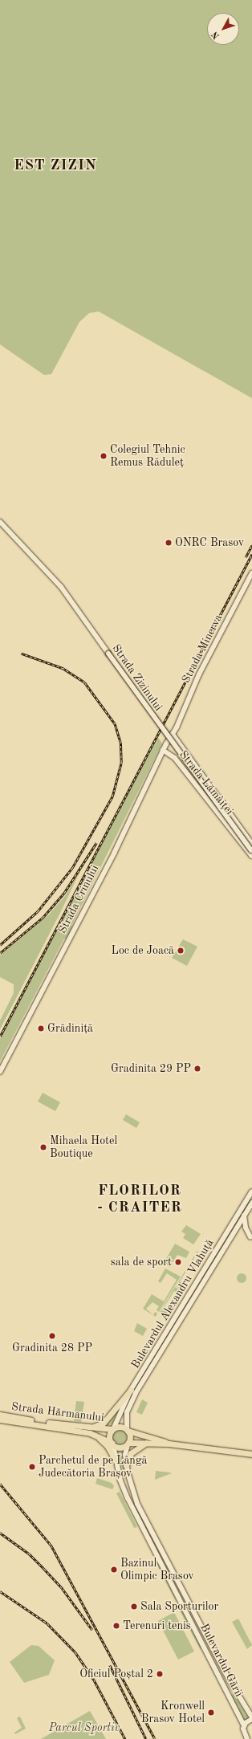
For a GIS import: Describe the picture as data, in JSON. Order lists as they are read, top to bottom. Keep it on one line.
{"streets":{"main road":["Strada Zizinului","Bulevardul Alexandru Vlahuță","Strada Hărmanului","Bulevardul Gării"],"street":["Strada Minerva","Strada Lămâiței","Strada Crinului"]},"crossings":[["Strada Minerva","Strada Crinului"],["Strada Lămâiței","Strada Crinului"],["Bulevardul Alexandru Vlahuță","Strada Hărmanului"],["Bulevardul Alexandru Vlahuță","Bulevardul Gării"],["Strada Hărmanului","Bulevardul Gării"]],"districts":["EST ZIZIN","FLORILOR - CRAITER"],"parks":["Parcul Sportiv"],"places":["Colegiul Tehnic Remus Răduleț","ONRC Brasov","Loc de Joacă","Grădiniță","Gradinita 29 PP","Mihaela Hotel Boutique","sala de sport","Gradinita 28 PP","Parchetul de pe Lângă Judecătoria Brașov","Bazinul Olimpic Brasov","Sala Sporturilor","Terenuri tenis","Oficiul Poștal 2","Kronwell Brasov Hotel"],"north":"bottom left"}
